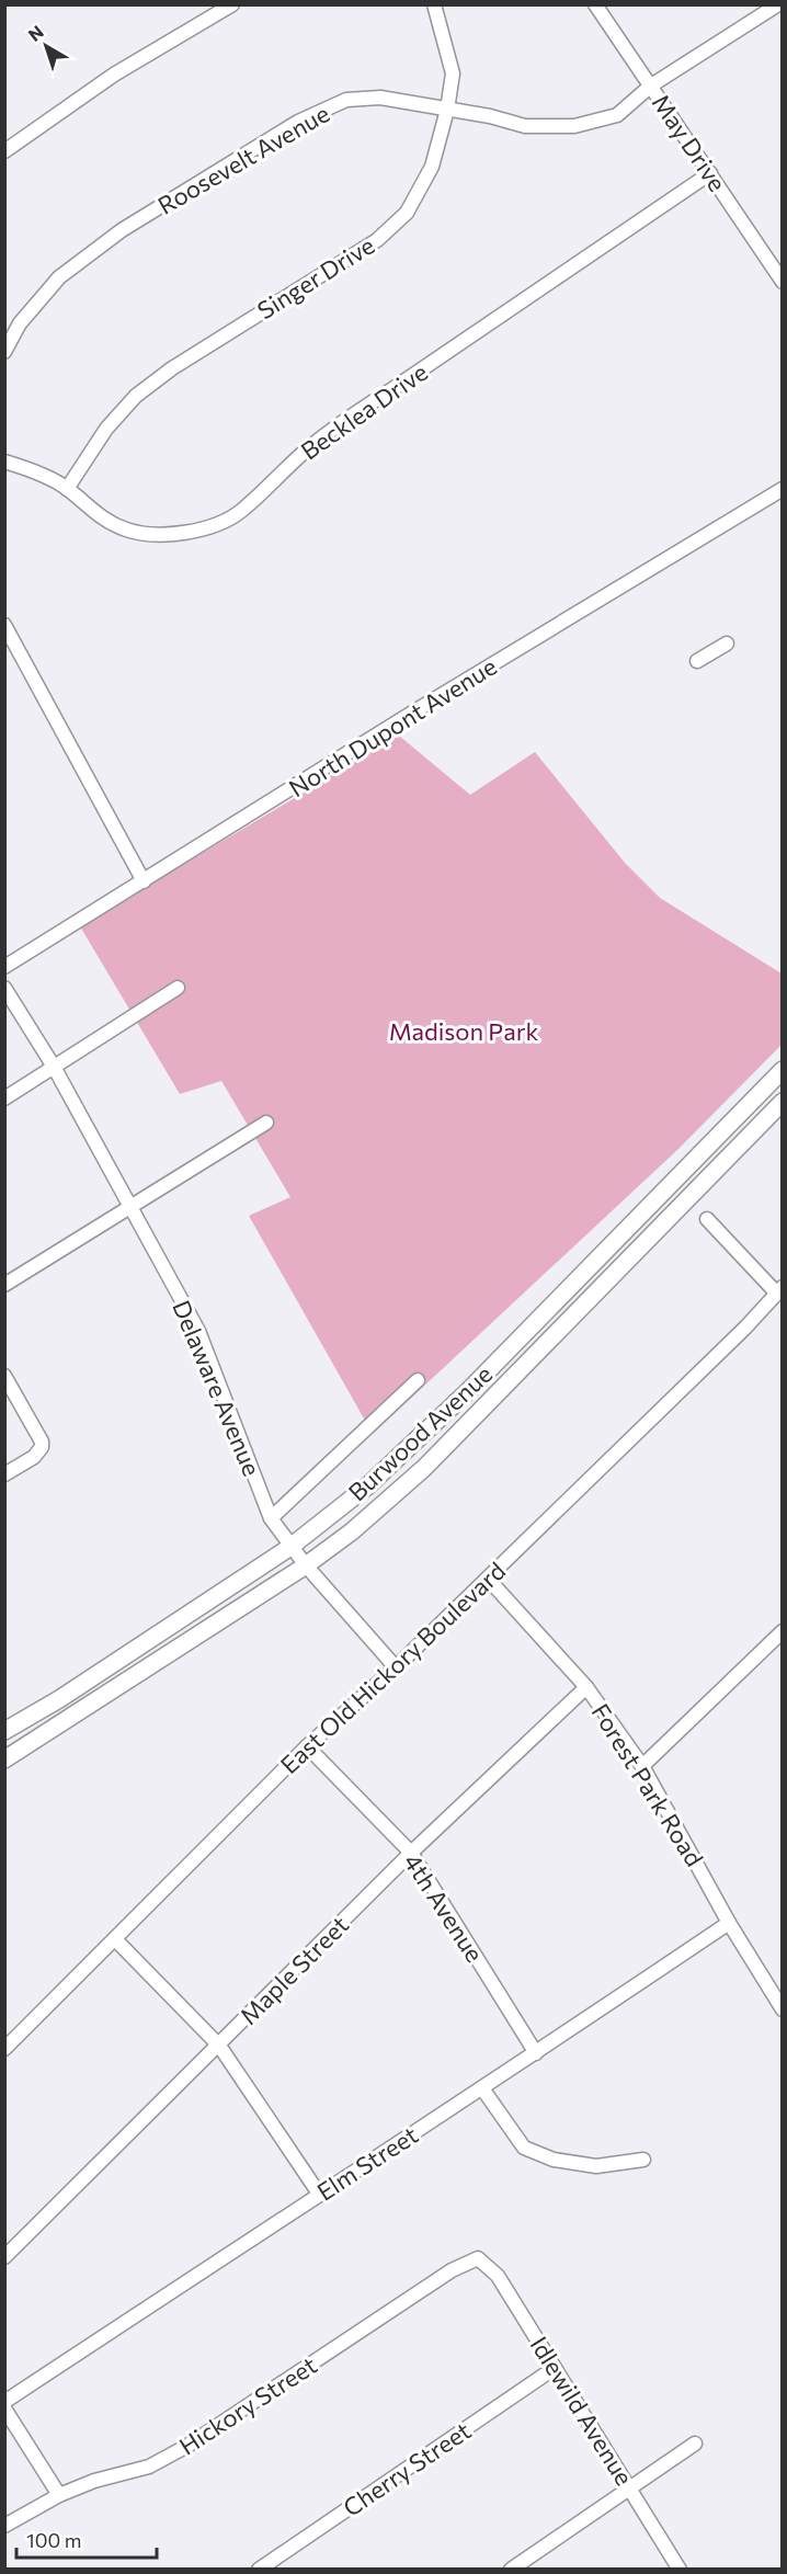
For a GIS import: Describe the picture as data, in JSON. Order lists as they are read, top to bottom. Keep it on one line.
{"streets":{"main road":["Burwood Avenue"],"street":["May Drive","Roosevelt Avenue","Singer Drive","Becklea Drive","North Dupont Avenue","Delaware Avenue","East Old Hickory Boulevard","Forest Park Road","4th Avenue","Maple Street","Elm Street","Hickory Street","Idlewild Avenue","Cherry Street"]},"crossings":[["May Drive","Roosevelt Avenue"],["May Drive","Becklea Drive"],["Roosevelt Avenue","Singer Drive"],["Singer Drive","Becklea Drive"],["Delaware Avenue","Burwood Avenue"],["Delaware Avenue","East Old Hickory Boulevard"],["East Old Hickory Boulevard","Forest Park Road"],["East Old Hickory Boulevard","4th Avenue"],["Forest Park Road","Maple Street"],["Forest Park Road","Elm Street"],["4th Avenue","Maple Street"],["4th Avenue","Elm Street"],["Hickory Street","Idlewild Avenue"],["Idlewild Avenue","Cherry Street"]],"parks":["Madison Park"],"scale_bar":"100 m","north":"top left"}
